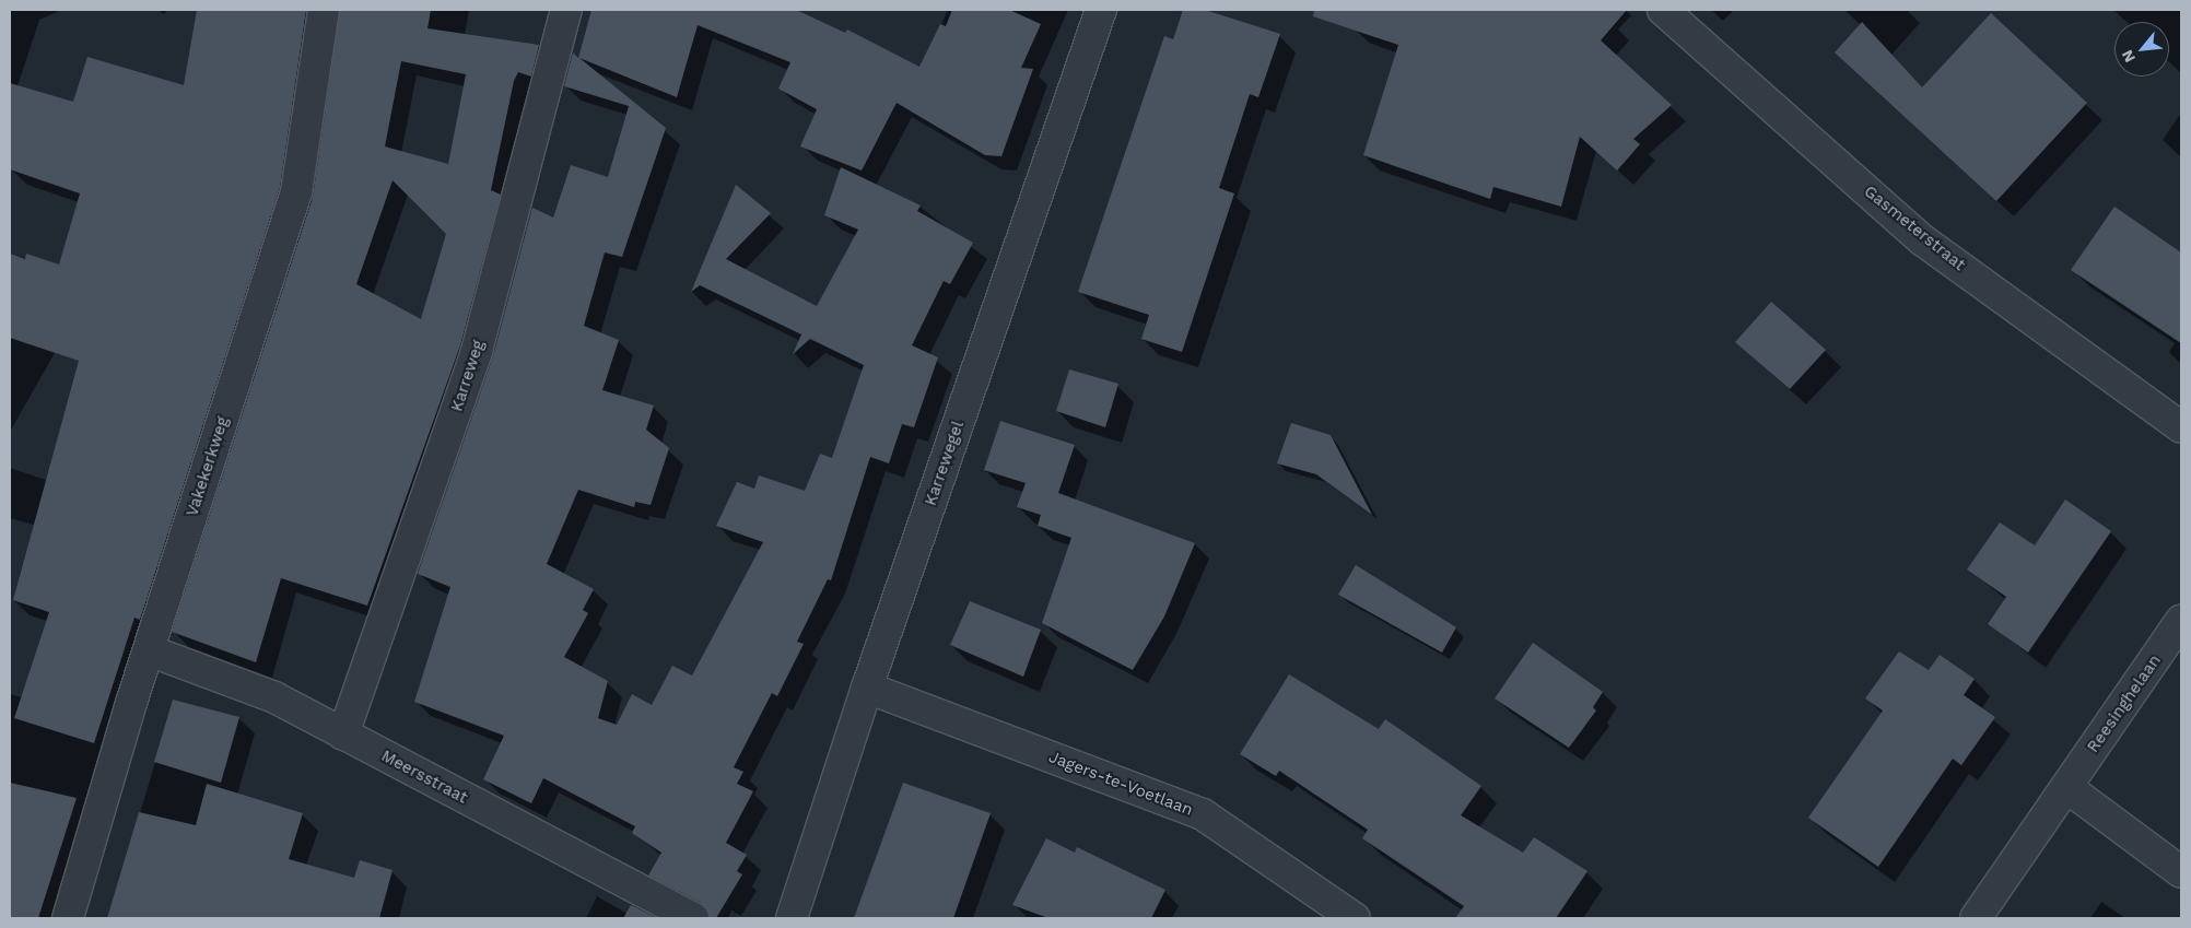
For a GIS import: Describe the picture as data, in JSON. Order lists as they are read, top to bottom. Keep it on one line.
{"streets":{"street":["Gasmeterstraat","Karreweg","Karrewegel","Vakekerkweg","Reesinghelaan","Meersstraat","Jagers-te-Voetlaan"]},"crossings":[["Karreweg","Meersstraat"],["Karrewegel","Jagers-te-Voetlaan"],["Vakekerkweg","Meersstraat"]],"north":"bottom left"}
